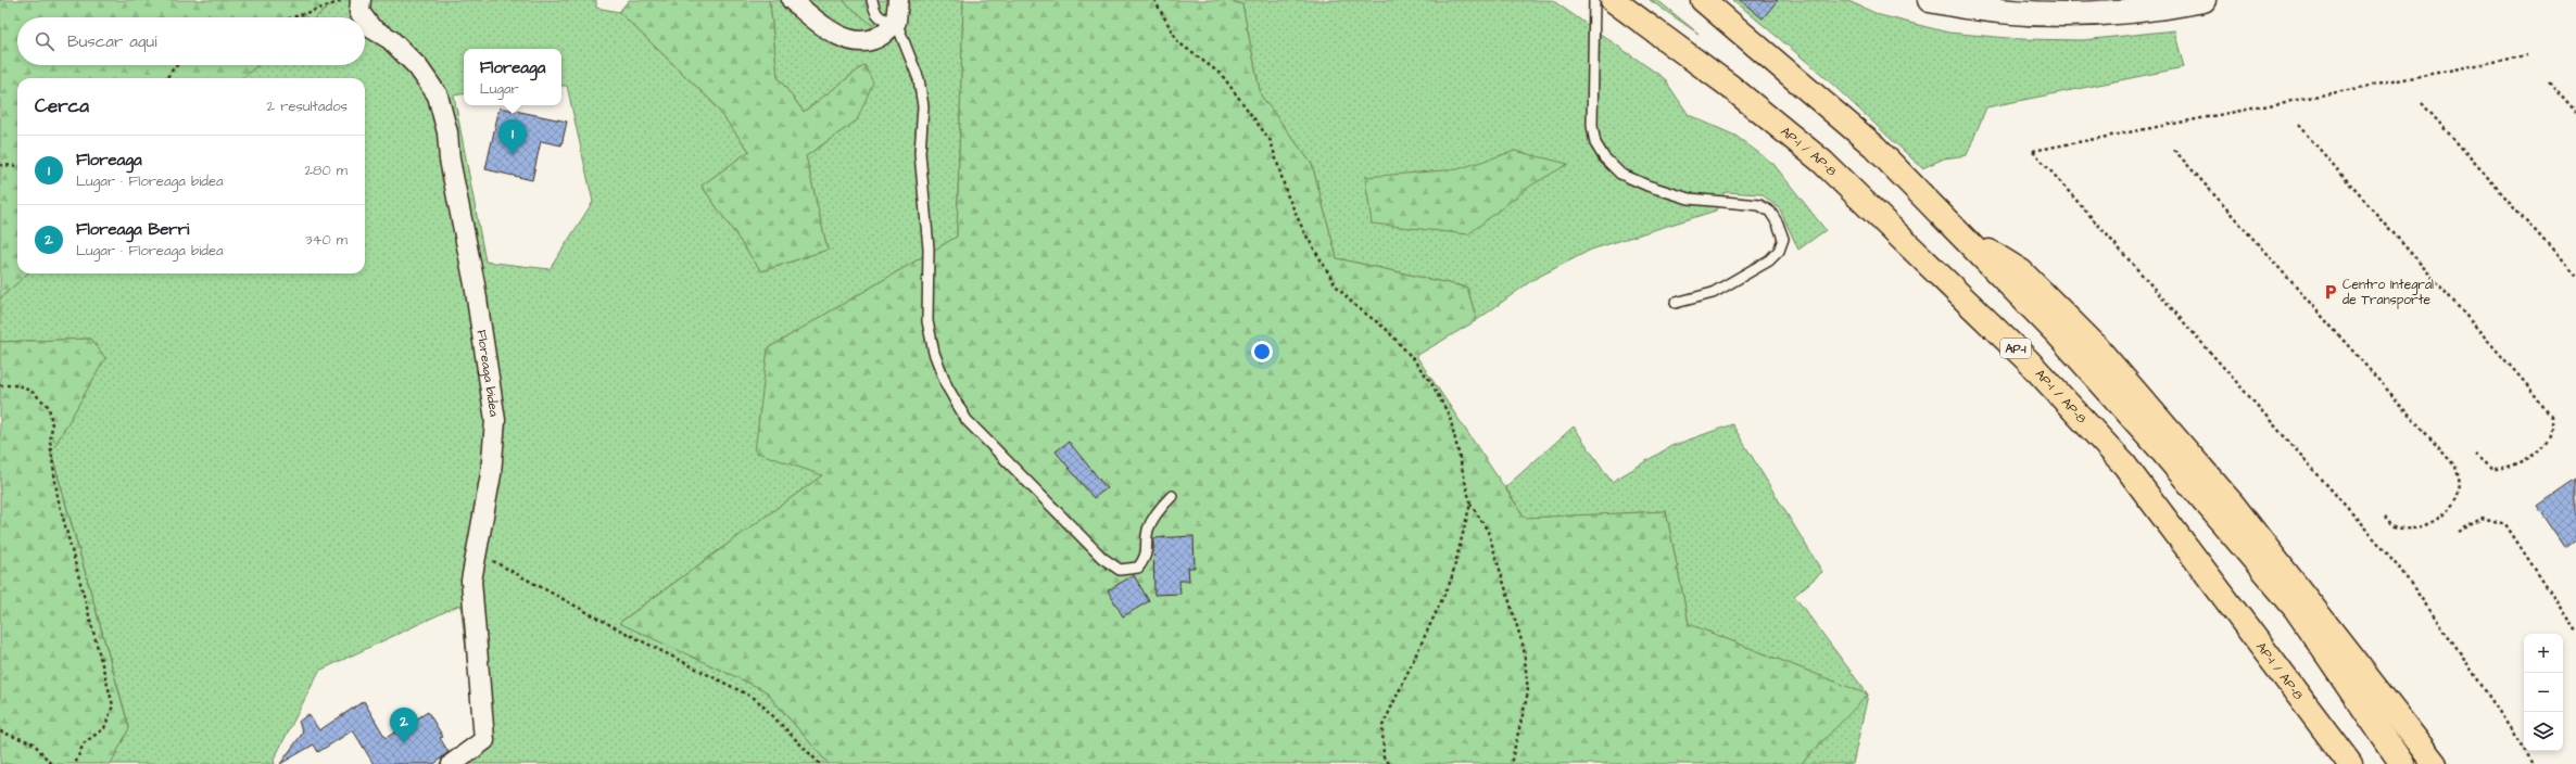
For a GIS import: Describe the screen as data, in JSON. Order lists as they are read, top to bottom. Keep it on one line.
{"streets":{"highway":["AP-1 / AP-8","AP-1"],"street":["Floreaga bidea"]},"places":{"parking":["Centro Integral de Transporte"]},"page":{"search":"Buscar aquí","popup":["Floreaga","Lugar"],"heading":["Cerca","2 resultados"],"pins":["1","2"],"list":[{"mark":"1","name":"Floreaga","note":"Lugar · Floreaga bidea","value":"280 m"},{"mark":"2","name":"Floreaga Berri","note":"Lugar · Floreaga bidea","value":"340 m"}],"map_buttons":["+","−"]}}
